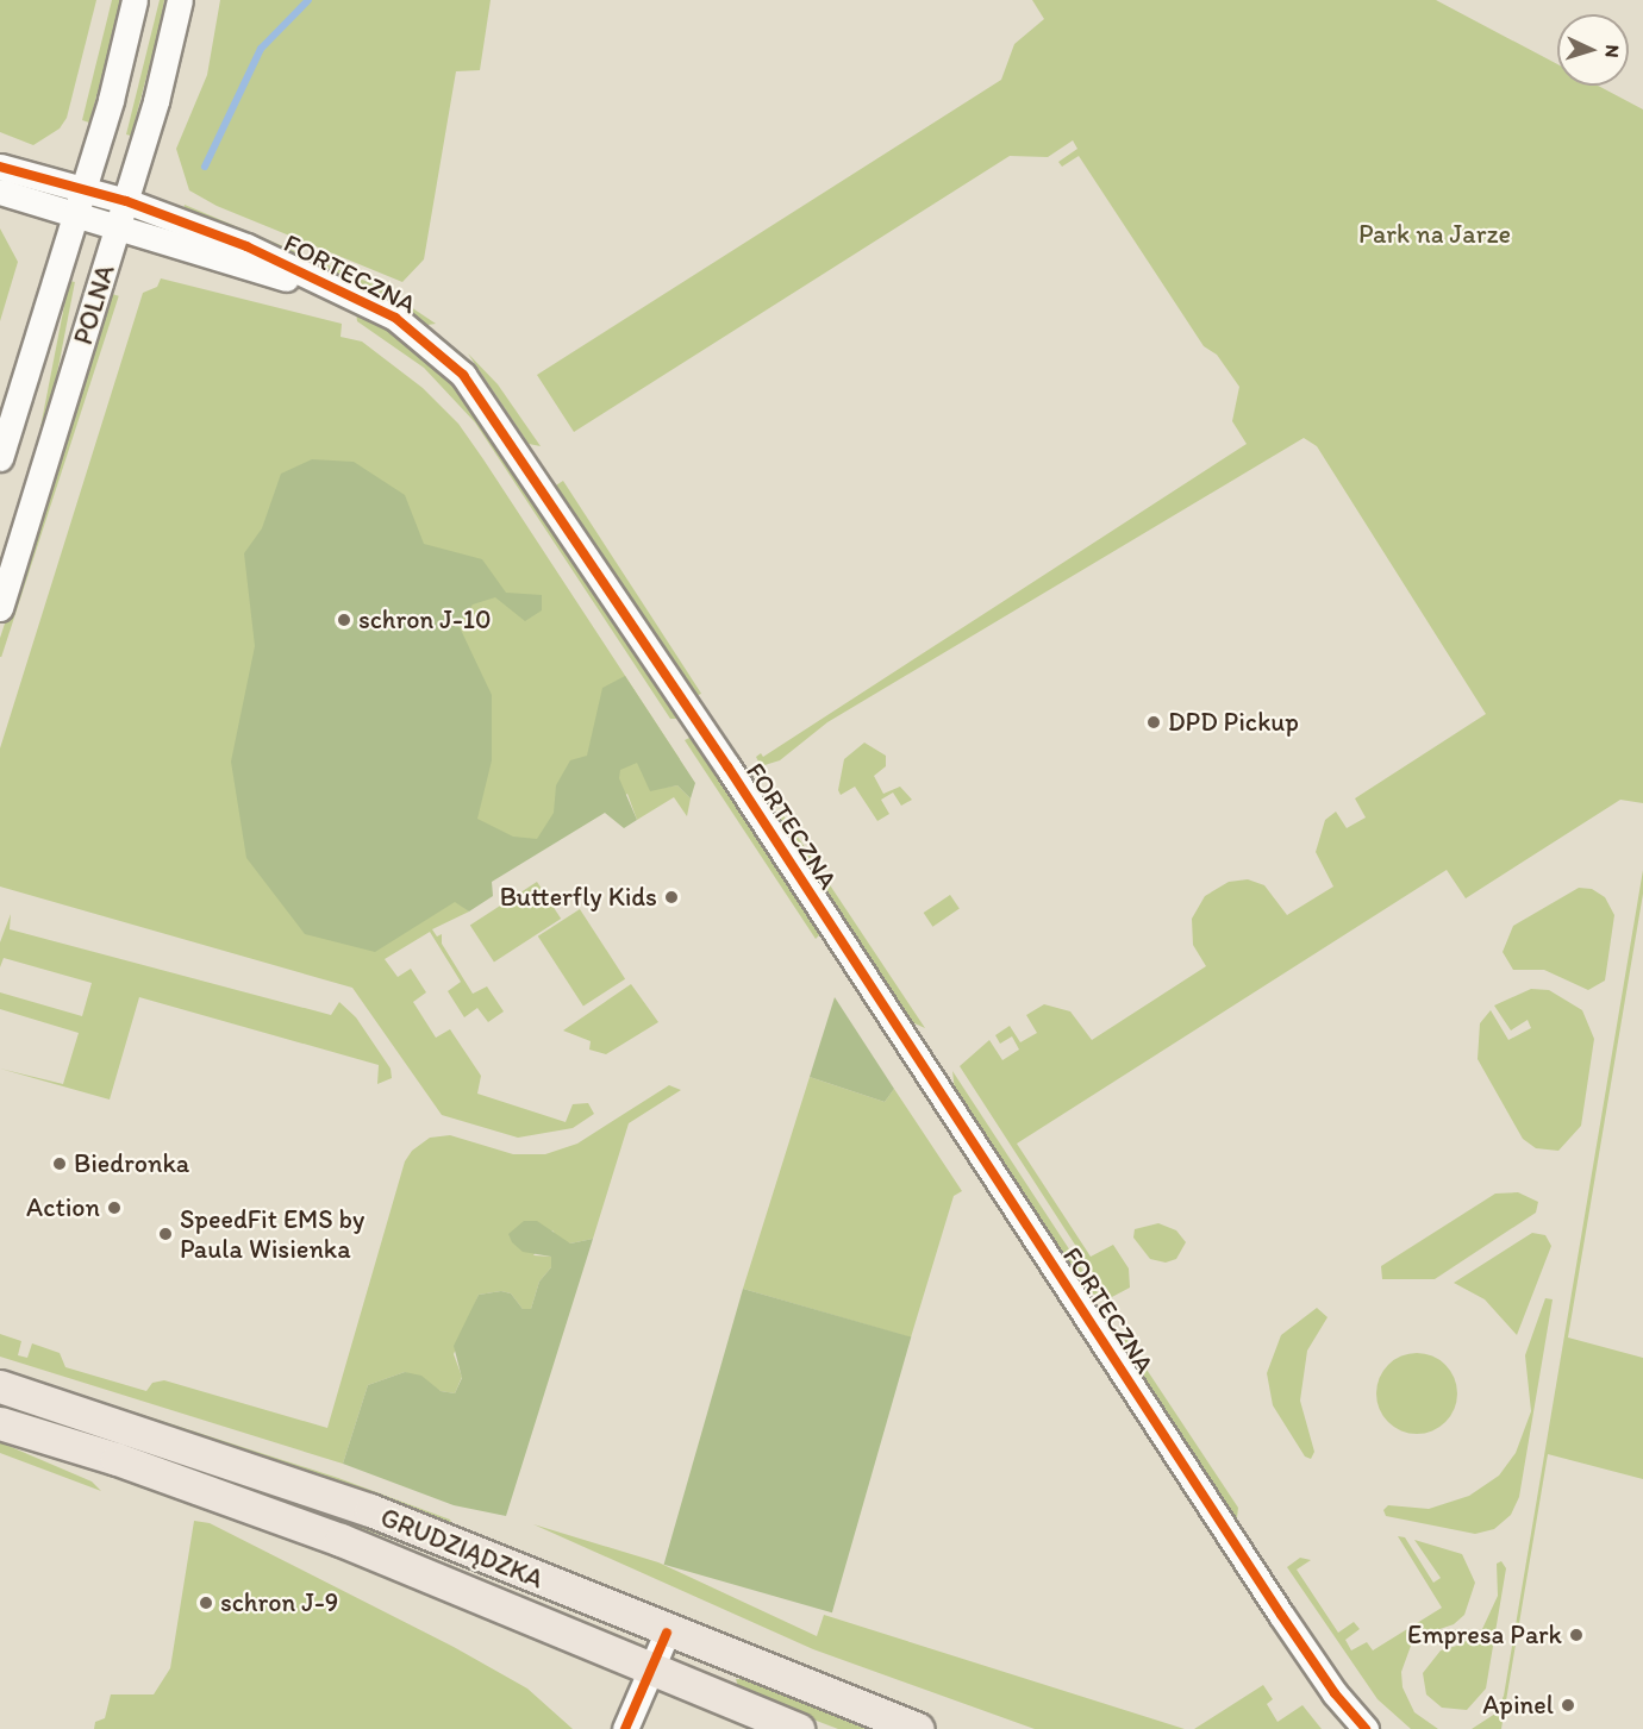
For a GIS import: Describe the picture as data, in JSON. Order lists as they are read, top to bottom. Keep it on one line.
{"streets":{"main road":["GRUDZIĄDZKA"],"street":["FORTECZNA","POLNA"]},"crossings":[["FORTECZNA","POLNA"]],"parks":["Park na Jarze"],"places":["schron J-10","DPD Pickup","Butterfly Kids","Biedronka","Action","SpeedFit EMS by Paula Wisienka","schron J-9","Empresa Park","Apinel"],"north":"right"}
